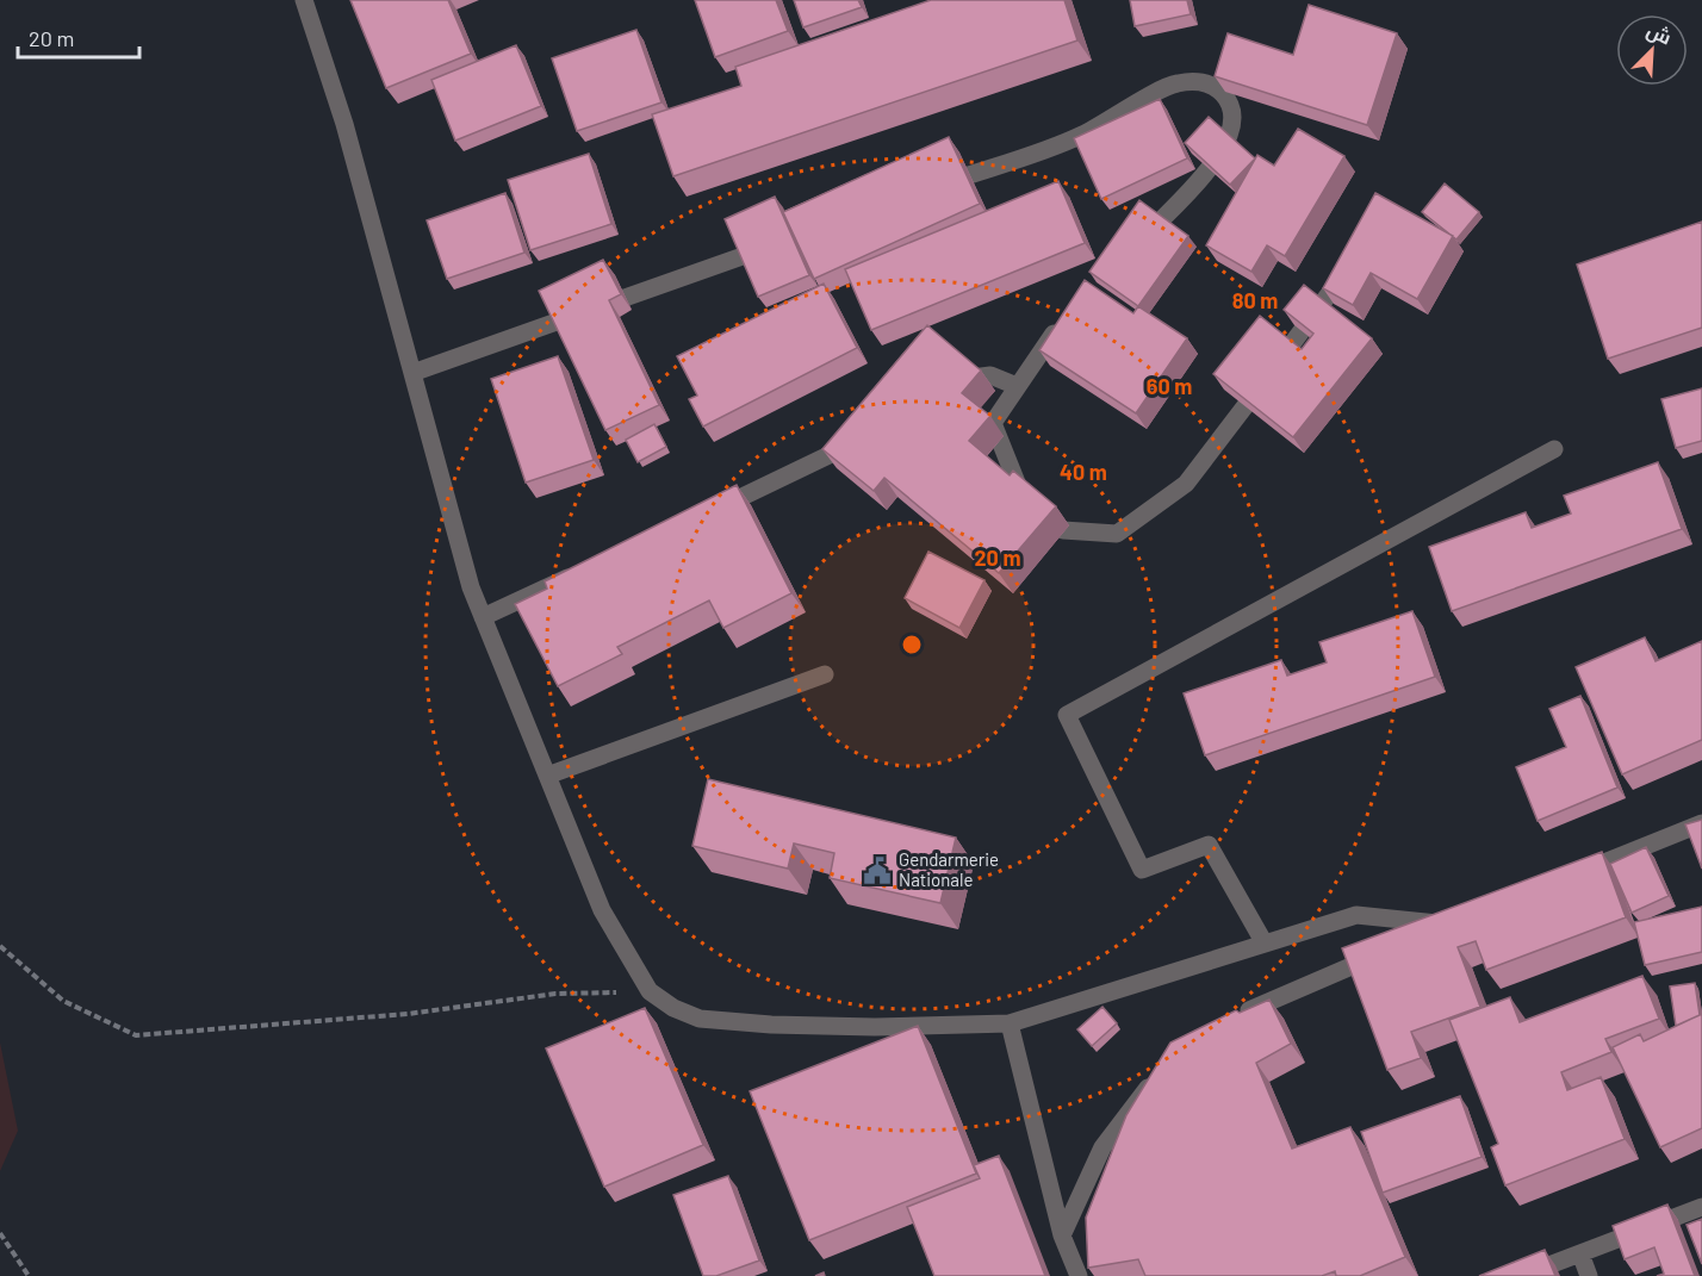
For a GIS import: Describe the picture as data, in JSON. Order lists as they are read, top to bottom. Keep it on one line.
{"places":{"public building":["Gendarmerie Nationale"]},"scale_bar":"20 m","north":"top right","rings":["80 m","60 m","40 m","20 m"]}
